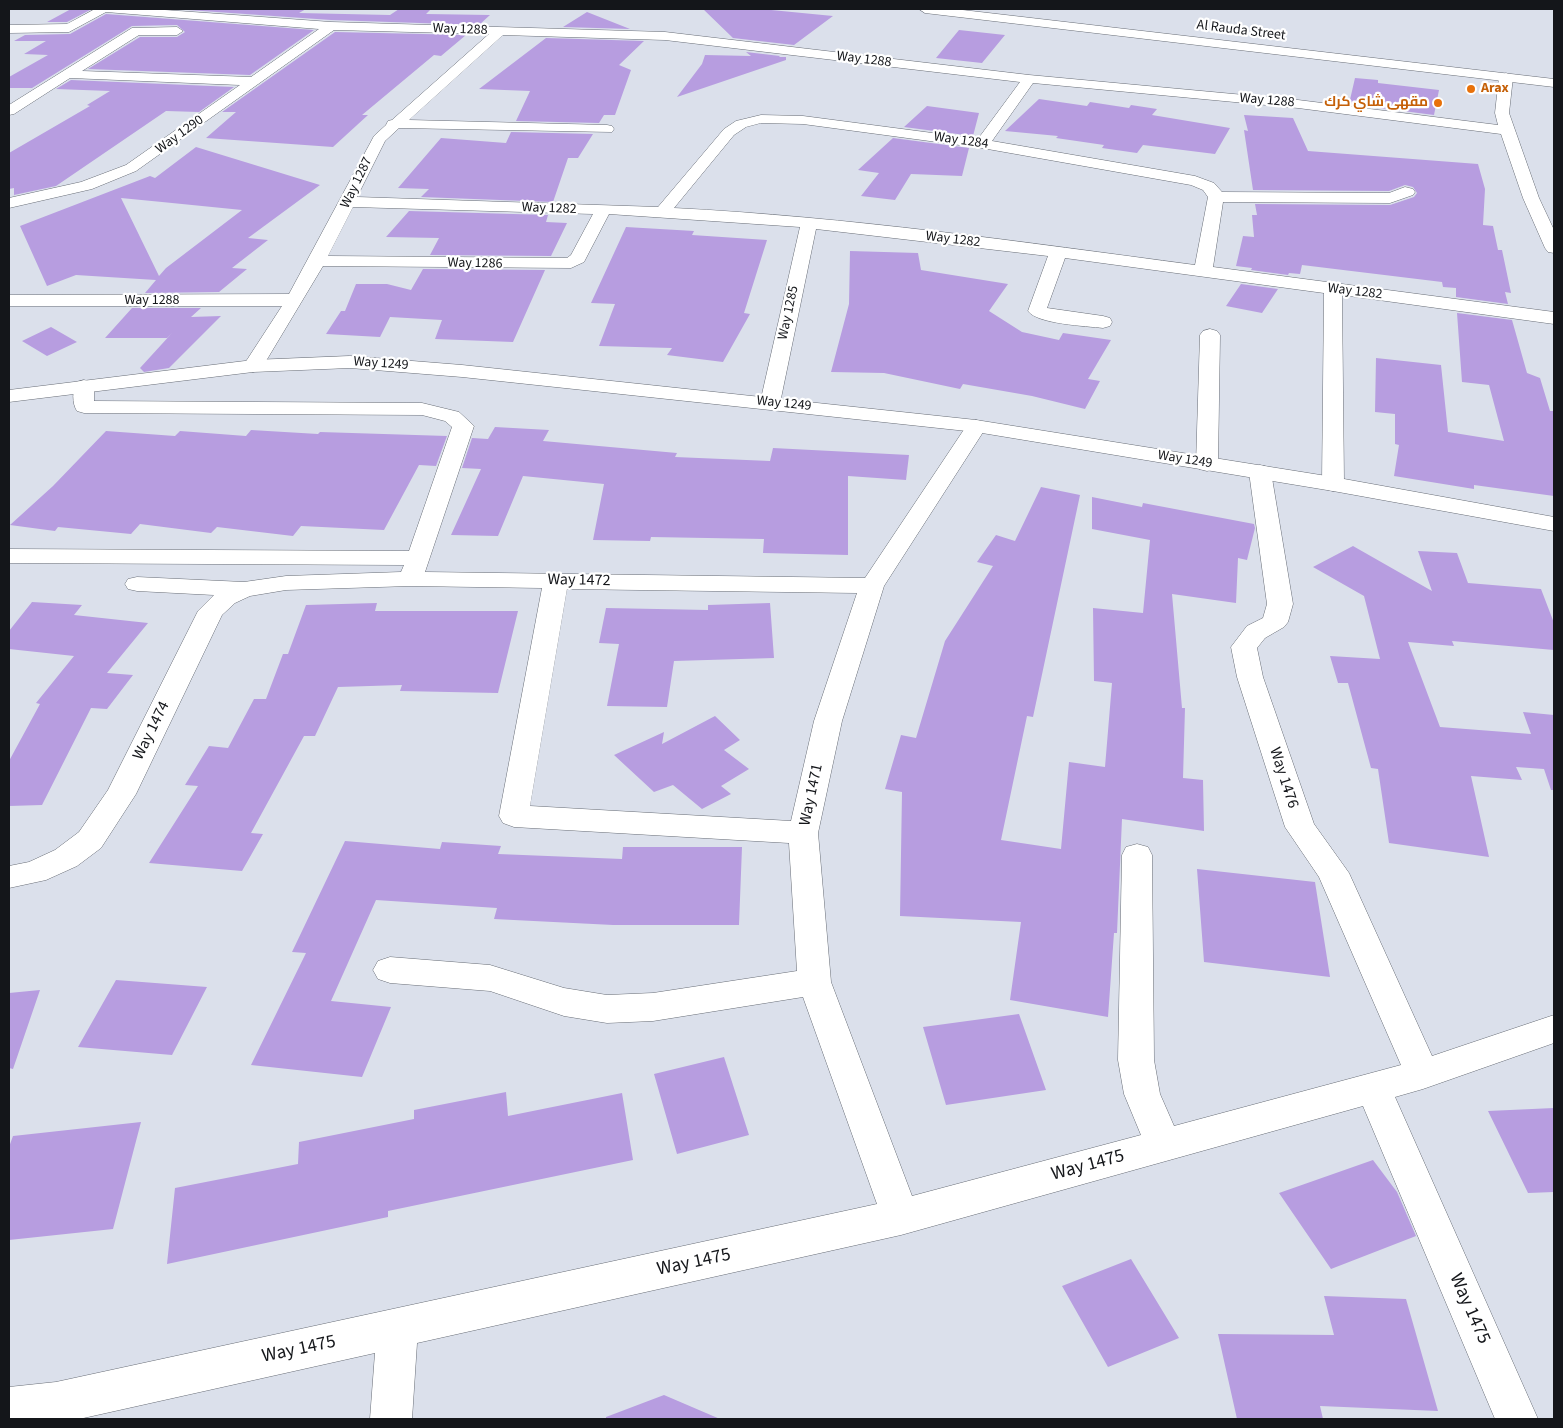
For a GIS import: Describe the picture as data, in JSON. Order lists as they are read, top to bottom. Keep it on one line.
{"streets":{"street":["Way 1288","Al Rauda Street","Way 1290","Way 1284","Way 1287","Way 1282","Way 1286","Way 1285","Way 1249","Way 1472","Way 1474","Way 1476","Way 1471","Way 1475"]},"crossings":[["Way 1288","Way 1290"],["Way 1288","Way 1287"],["Way 1284","Way 1282"],["Way 1287","Way 1282"],["Way 1287","Way 1286"],["Way 1287","Way 1249"],["Way 1282","Way 1286"],["Way 1282","Way 1285"],["Way 1285","Way 1249"],["Way 1249","Way 1476"],["Way 1249","Way 1471"],["Way 1472","Way 1474"],["Way 1472","Way 1471"],["Way 1476","Way 1475"],["Way 1471","Way 1475"]],"places":["Arax","مقهى شاي كرك"]}
